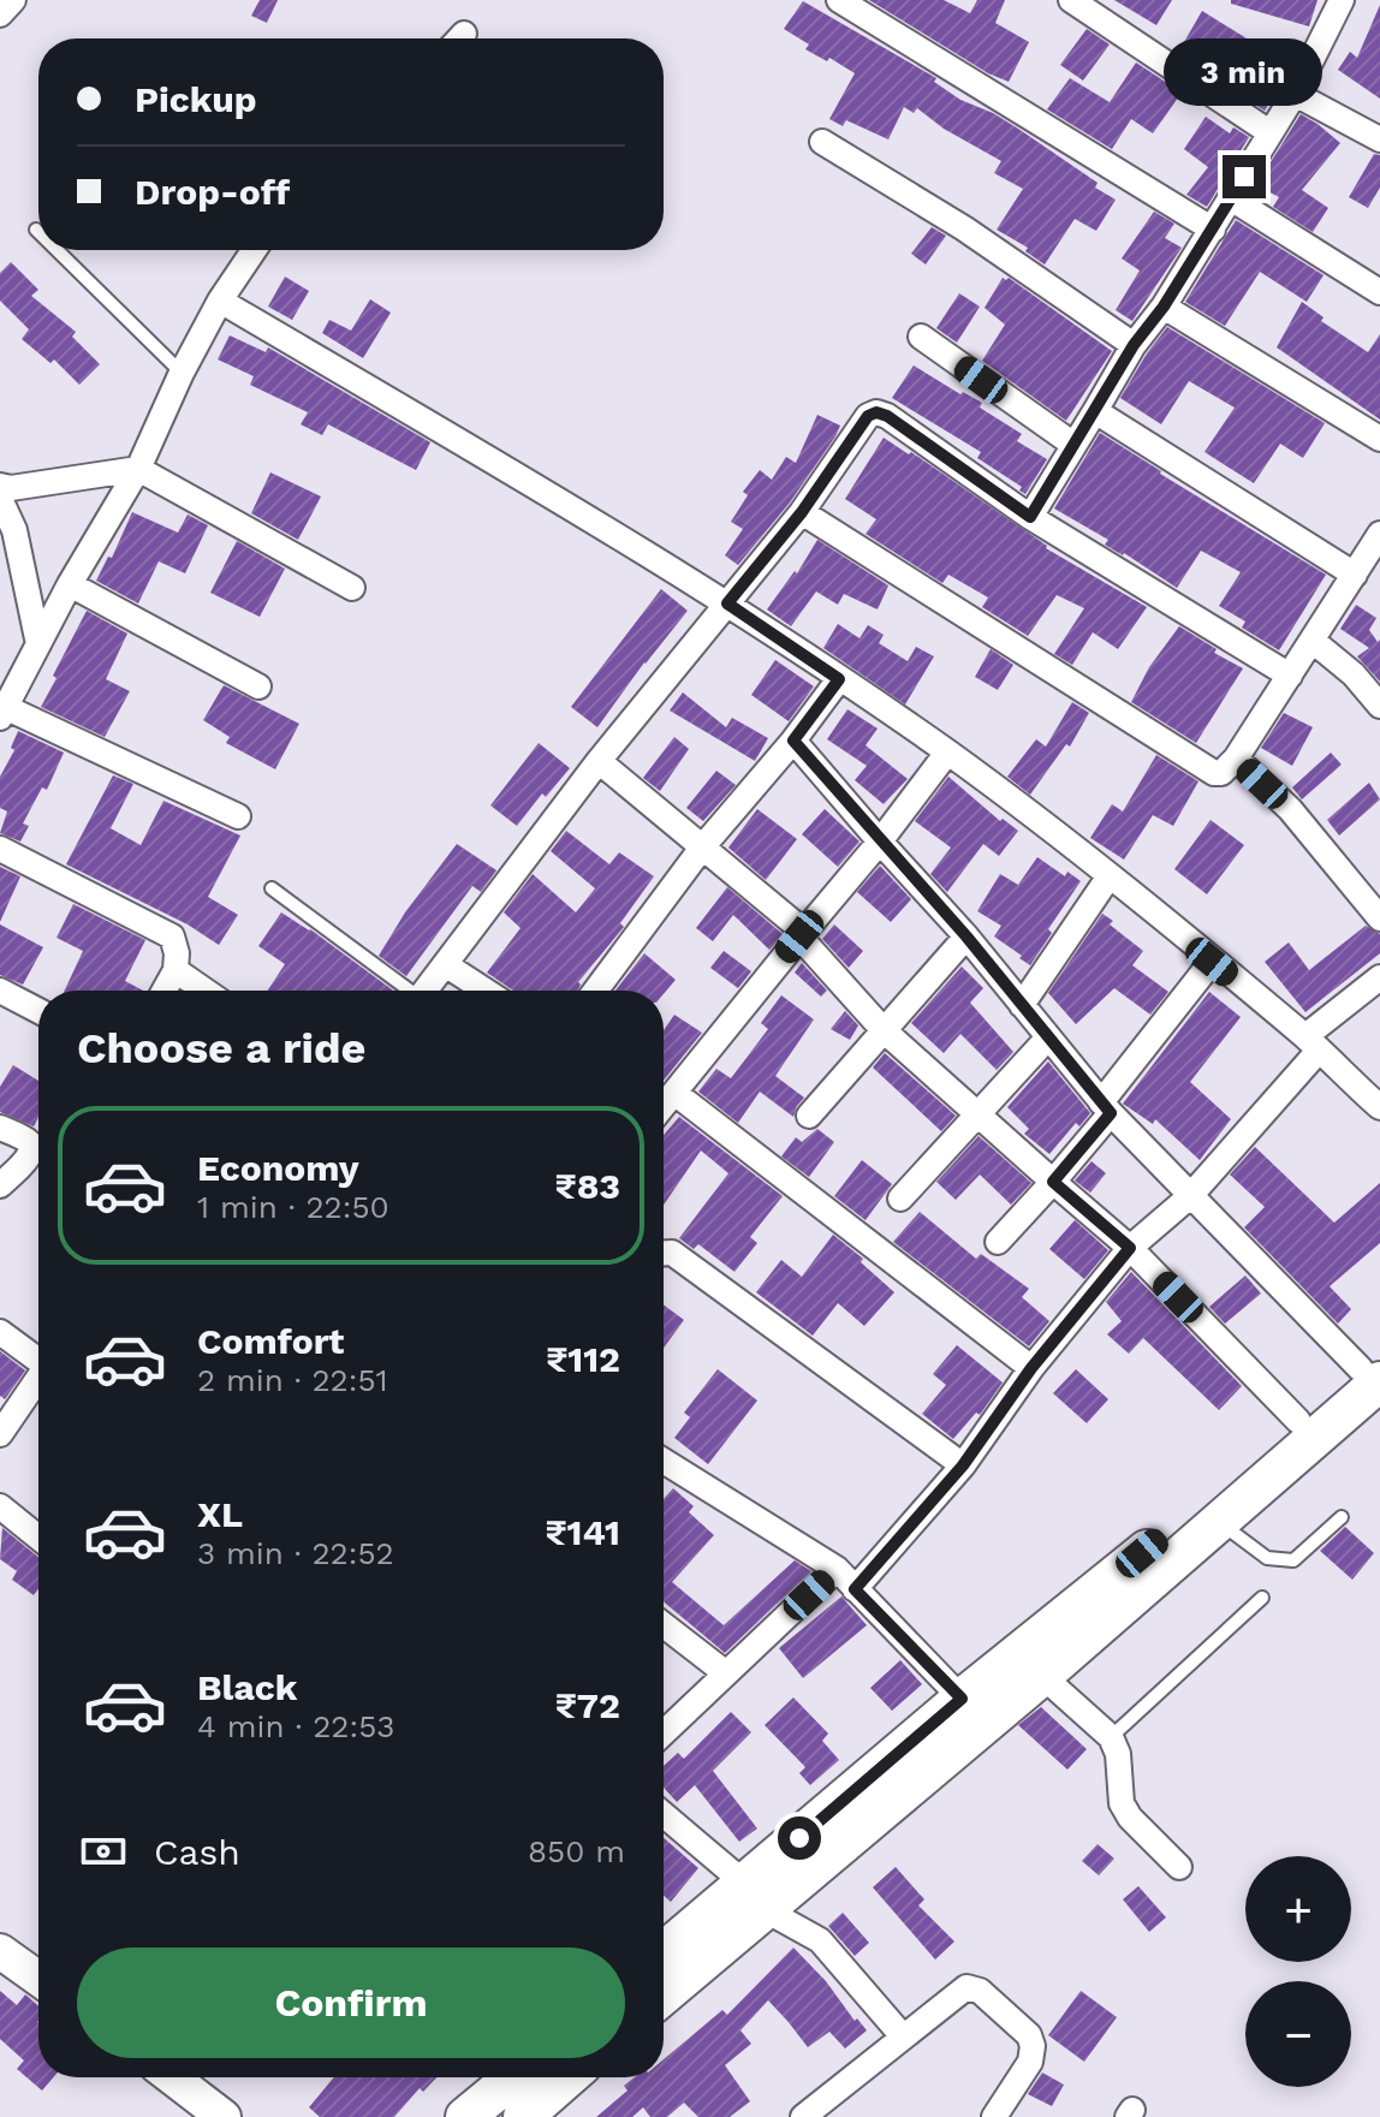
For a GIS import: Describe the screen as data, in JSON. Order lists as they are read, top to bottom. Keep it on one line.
{"page":{"bubble":"3 min","banner":["Pickup","Drop-off"],"heading":"Choose a ride","list":[{"name":"Economy","note":"1 min · 22:50","value":"₹83"},{"name":"Comfort","note":"2 min · 22:51","value":"₹112"},{"name":"XL","note":"3 min · 22:52","value":"₹141"},{"name":"Black","note":"4 min · 22:53","value":"₹72"}],"pay":["Cash","850 m"],"map_buttons":["+","−"],"buttons":"Confirm"}}
